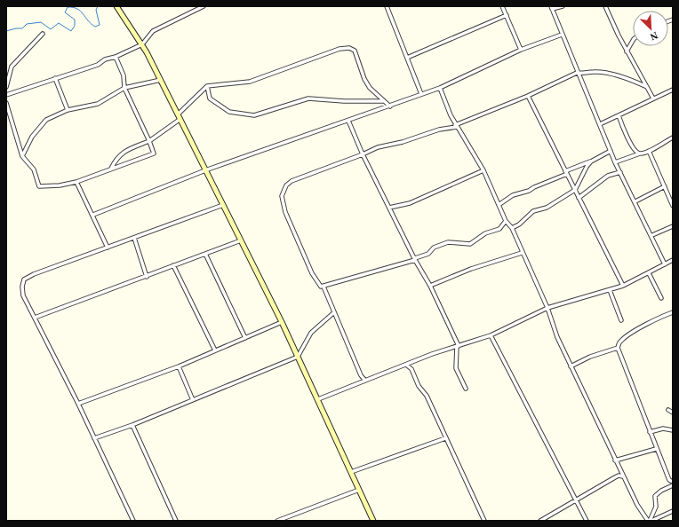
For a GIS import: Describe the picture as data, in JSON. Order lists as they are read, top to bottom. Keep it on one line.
{"north":"bottom right"}
